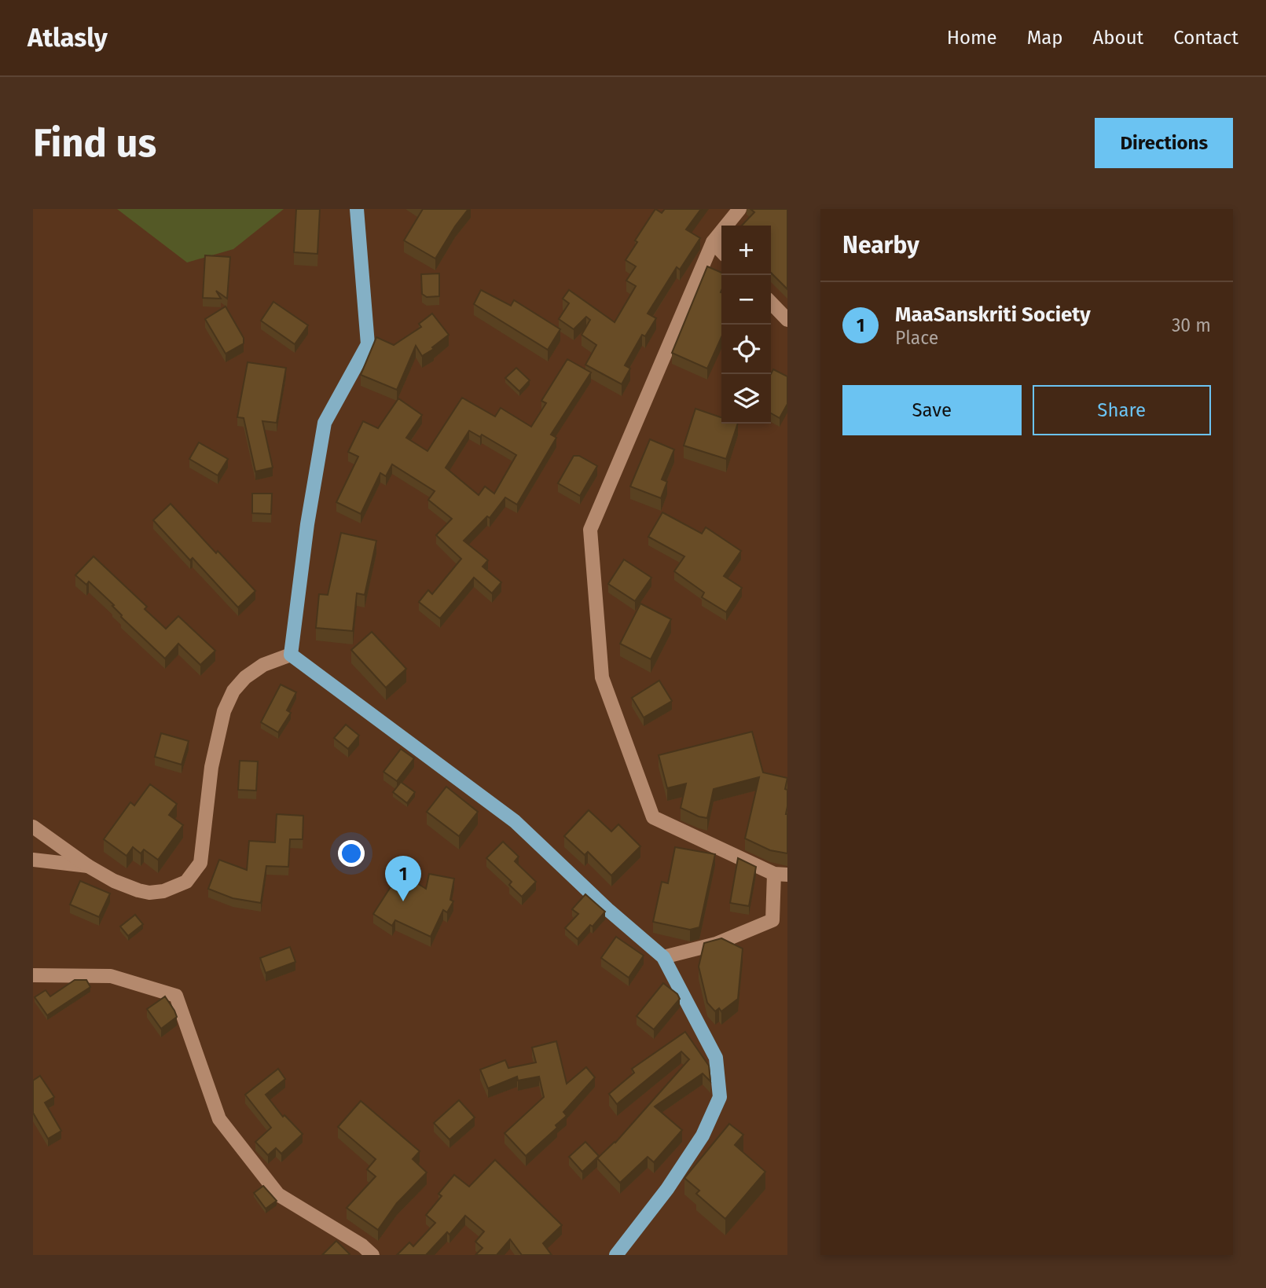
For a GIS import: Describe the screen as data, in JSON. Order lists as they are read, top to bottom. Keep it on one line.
{"page":{"header":"Atlasly","nav":["Home","Map","About","Contact"],"buttons":["Directions",["Save","Share"]],"title":"Find us","heading":"Nearby","map_buttons":["+","−"],"list":[{"mark":"1","name":"MaaSanskriti Society","note":"Place","value":"30 m"}],"pins":"1"}}
